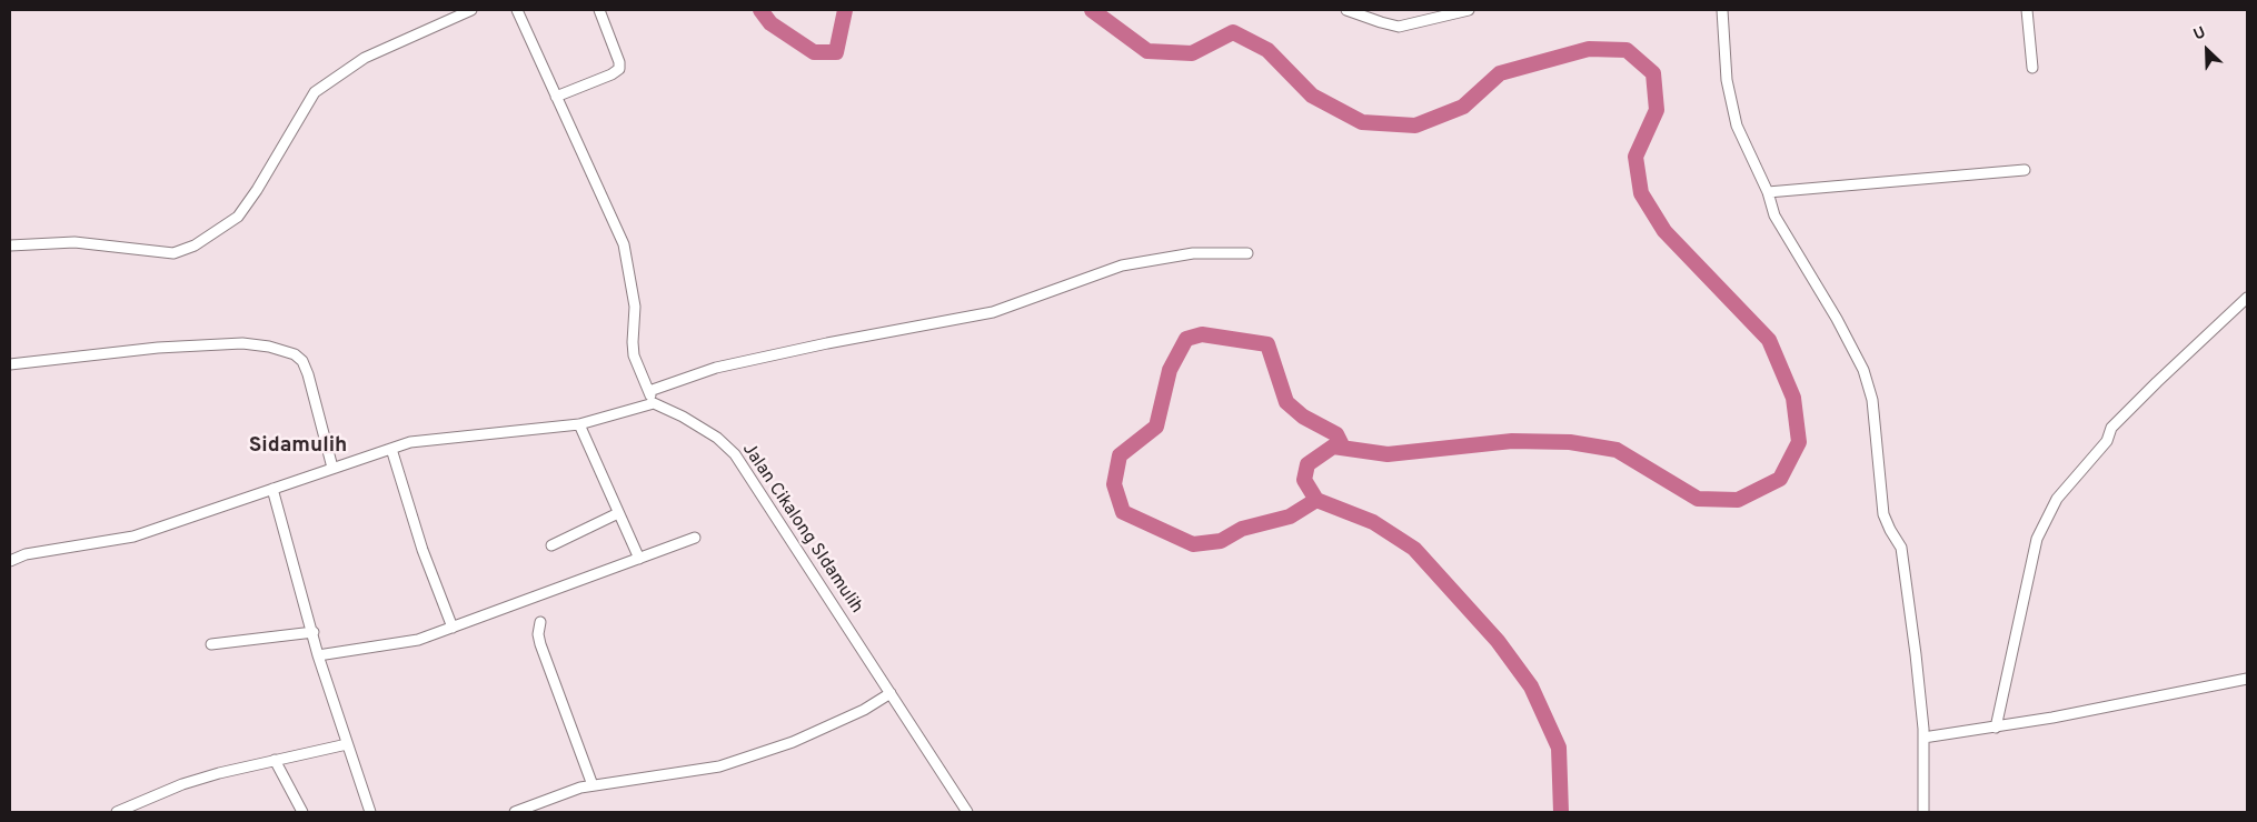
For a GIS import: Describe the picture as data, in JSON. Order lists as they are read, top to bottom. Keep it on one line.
{"streets":{"street":["Jalan Cikalong SIdamulih"]},"districts":["Sidamulih"],"north":"top left"}
